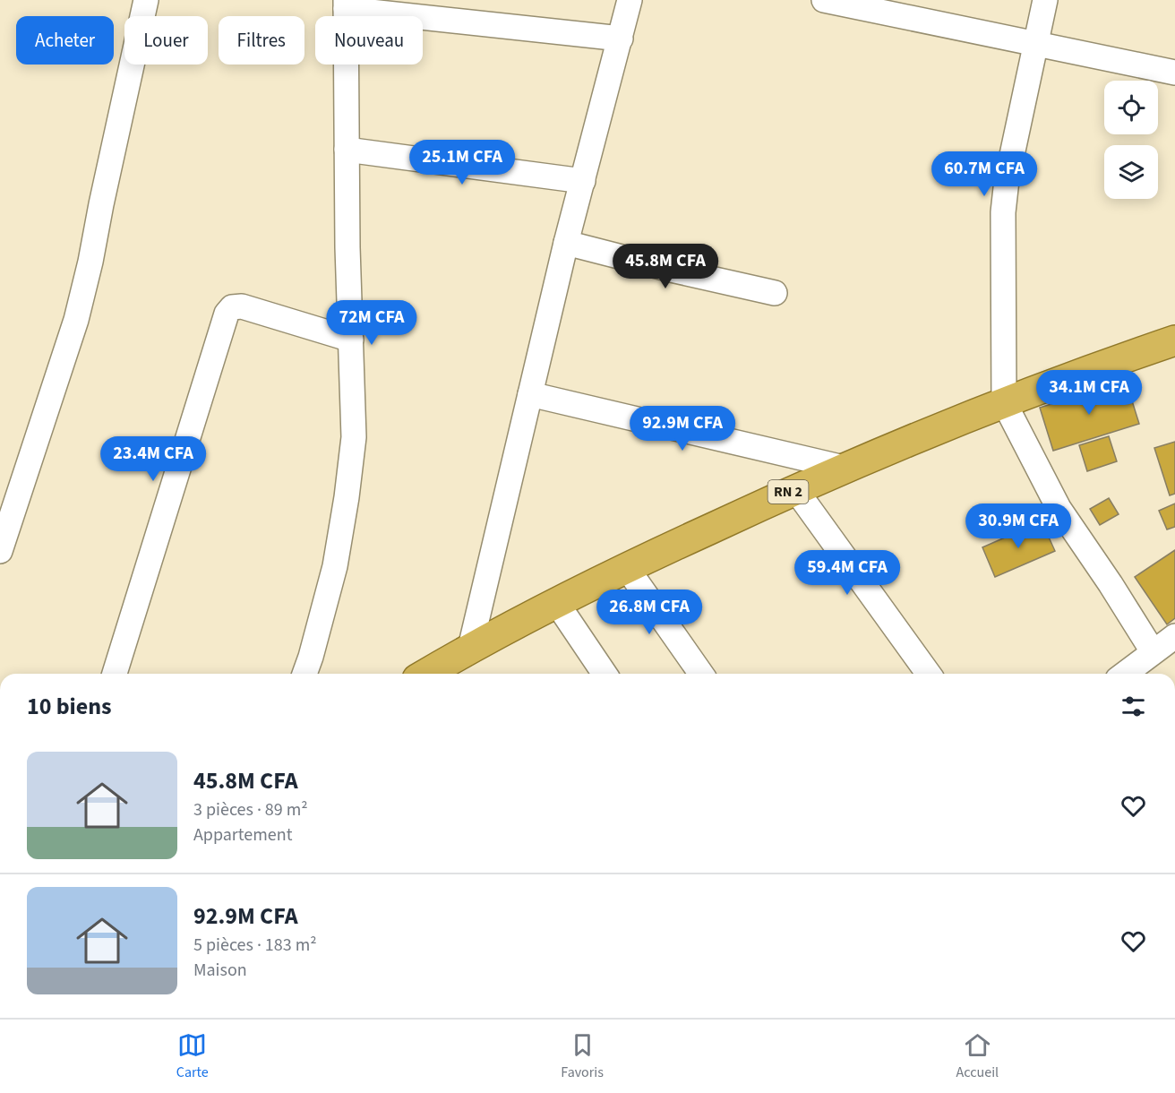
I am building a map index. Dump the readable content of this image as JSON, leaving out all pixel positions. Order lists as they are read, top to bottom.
{
  "streets": {
    "highway": ["RN 2"]
  },
  "page": {
    "chip": [
      "Acheter",
      "Louer",
      "Filtres",
      "Nouveau"
    ],
    "price": [
      "25.1M CFA",
      "60.7M CFA",
      "45.8M CFA",
      "72M CFA",
      "34.1M CFA",
      "92.9M CFA",
      "23.4M CFA",
      "30.9M CFA",
      "59.4M CFA",
      "26.8M CFA"
    ],
    "heading": "10 biens",
    "list": [
      {
        "name": "45.8M CFA",
        "note": "3 pièces · 89 m² · Appartement"
      },
      {
        "name": "92.9M CFA",
        "note": "5 pièces · 183 m² · Maison"
      }
    ],
    "tabs": ["Carte", "Favoris", "Accueil"]
  }
}
